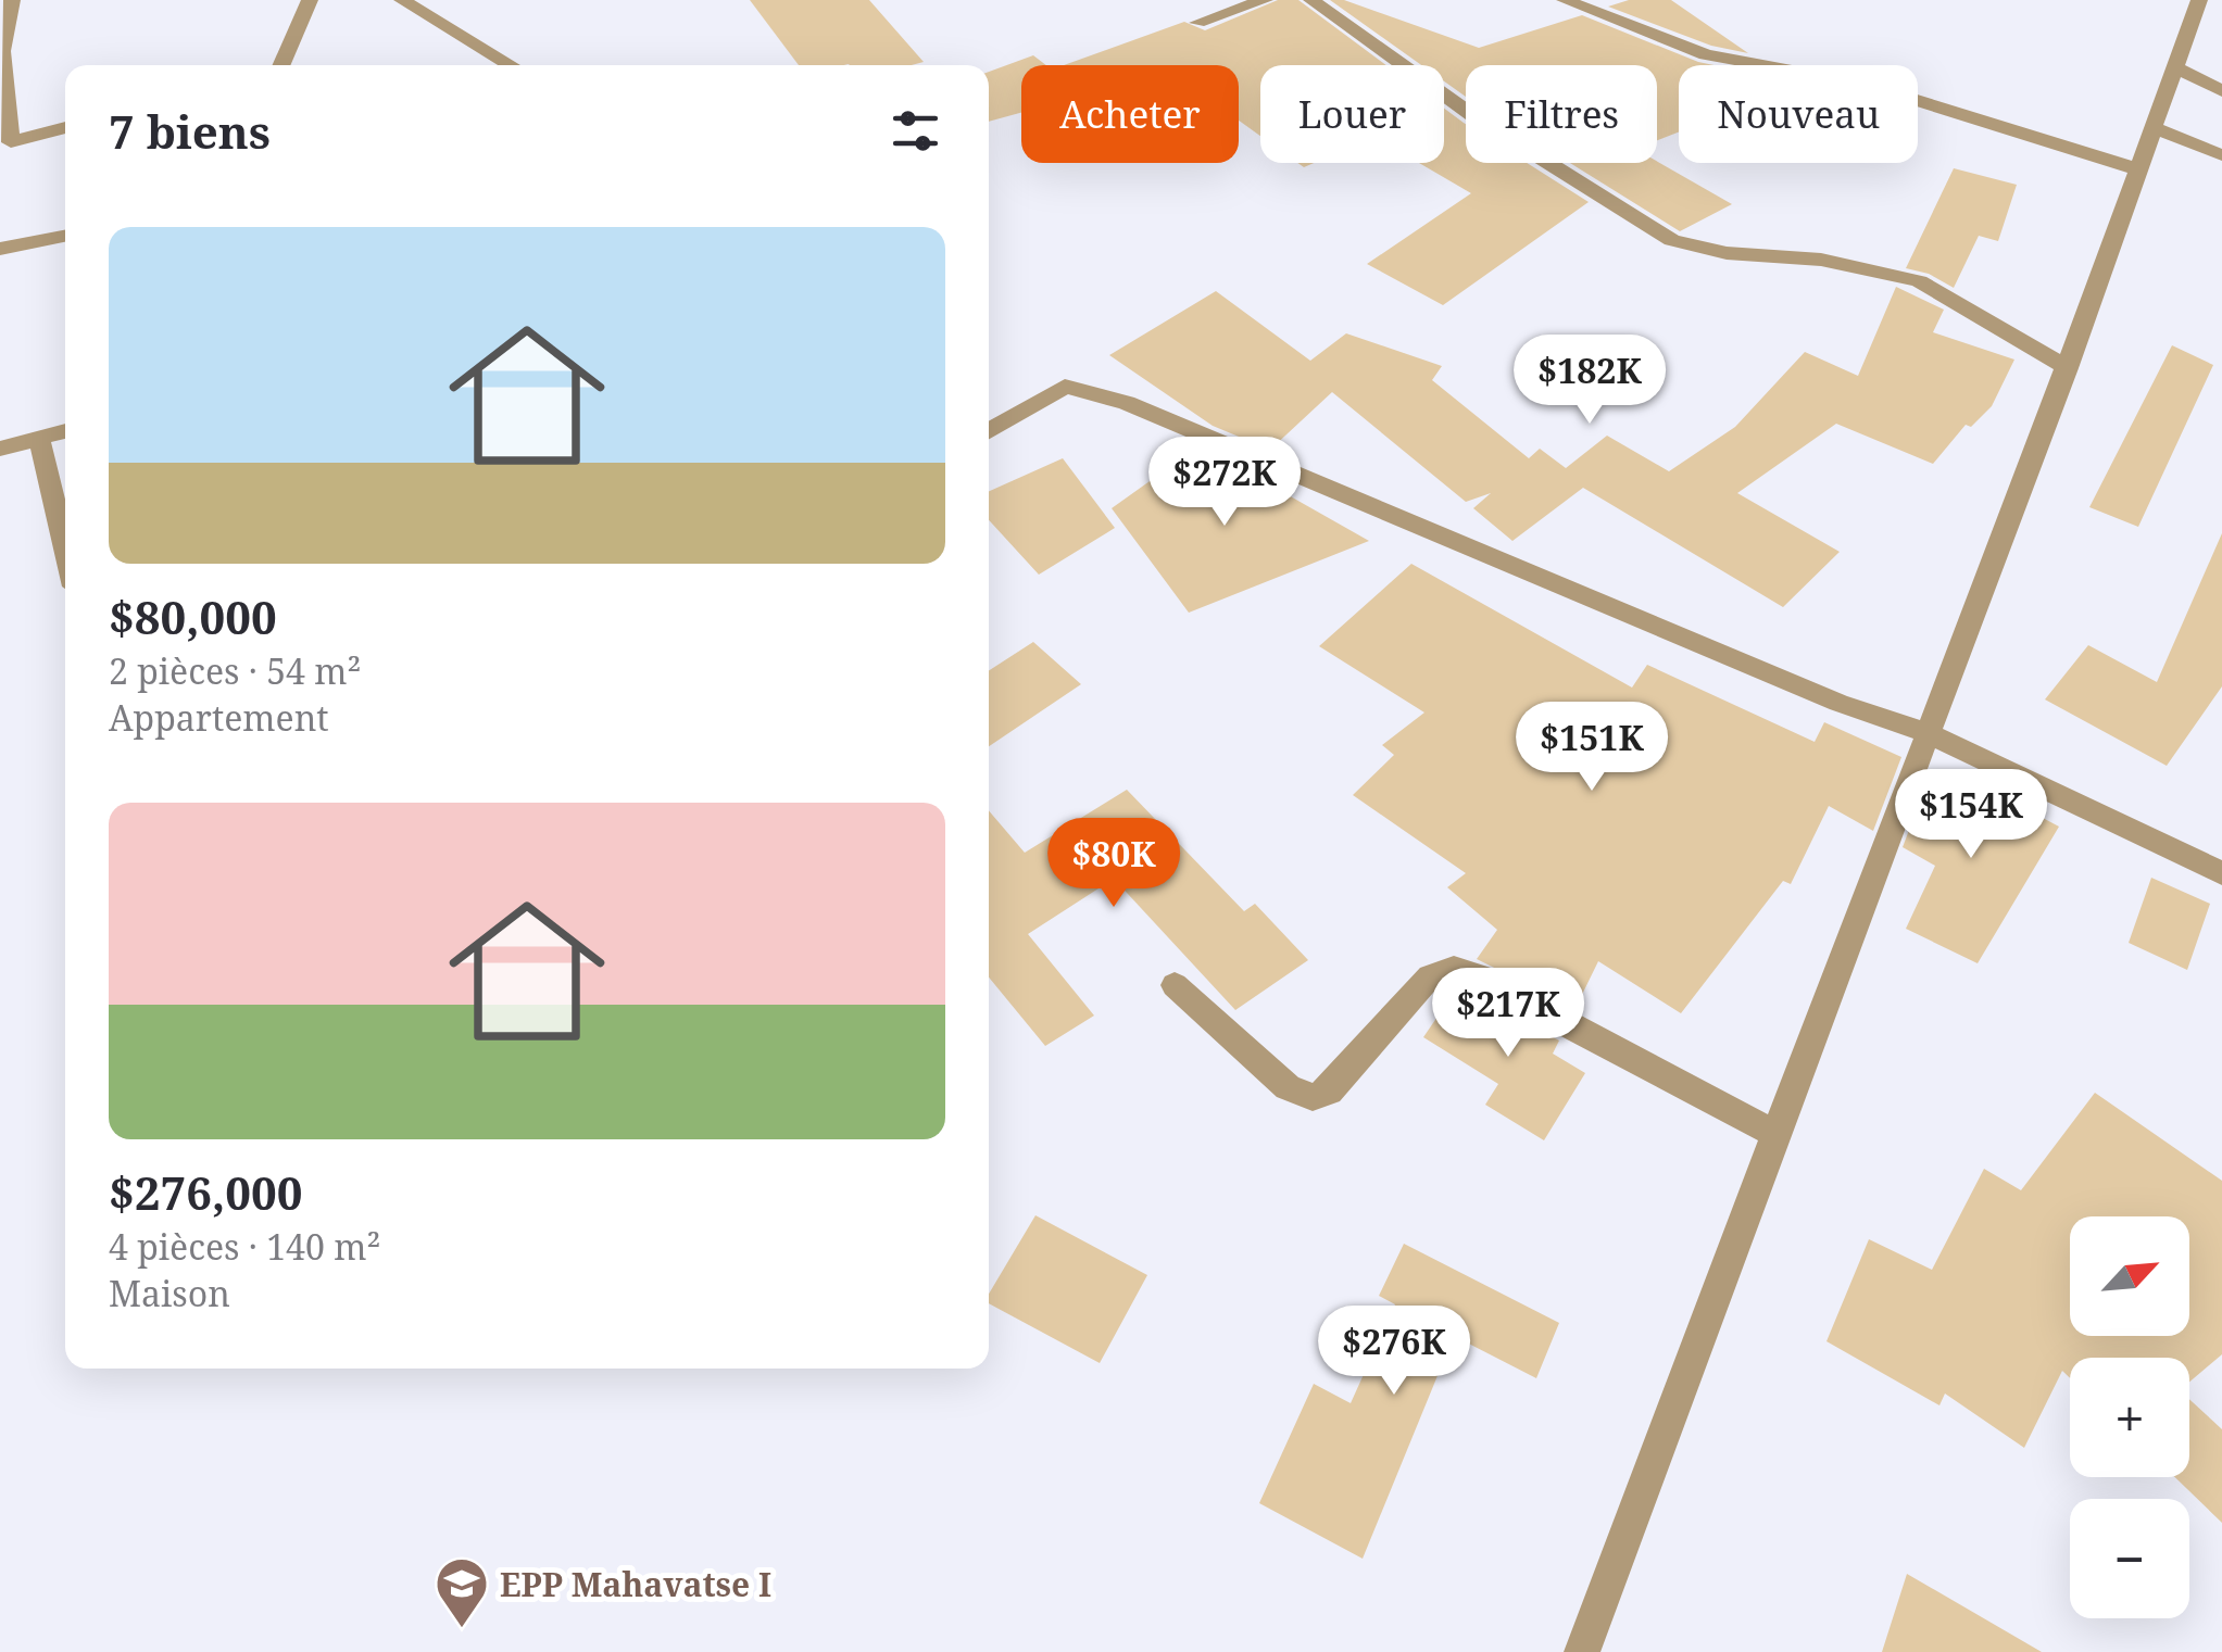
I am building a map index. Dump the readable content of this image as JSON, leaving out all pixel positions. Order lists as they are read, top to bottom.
{
  "places": {
    "school or university": ["EPP Mahavatse I"]
  },
  "north": "top right",
  "page": {
    "chip": [
      "Acheter",
      "Louer",
      "Filtres",
      "Nouveau"
    ],
    "heading": "7 biens",
    "list": [
      {
        "name": "$80,000",
        "note": "2 pièces · 54 m² · Appartement"
      },
      {
        "name": "$276,000",
        "note": "4 pièces · 140 m² · Maison"
      }
    ],
    "price": [
      "$182K",
      "$272K",
      "$151K",
      "$154K",
      "$80K",
      "$217K",
      "$276K"
    ],
    "map_buttons": ["+", "−"]
  }
}
